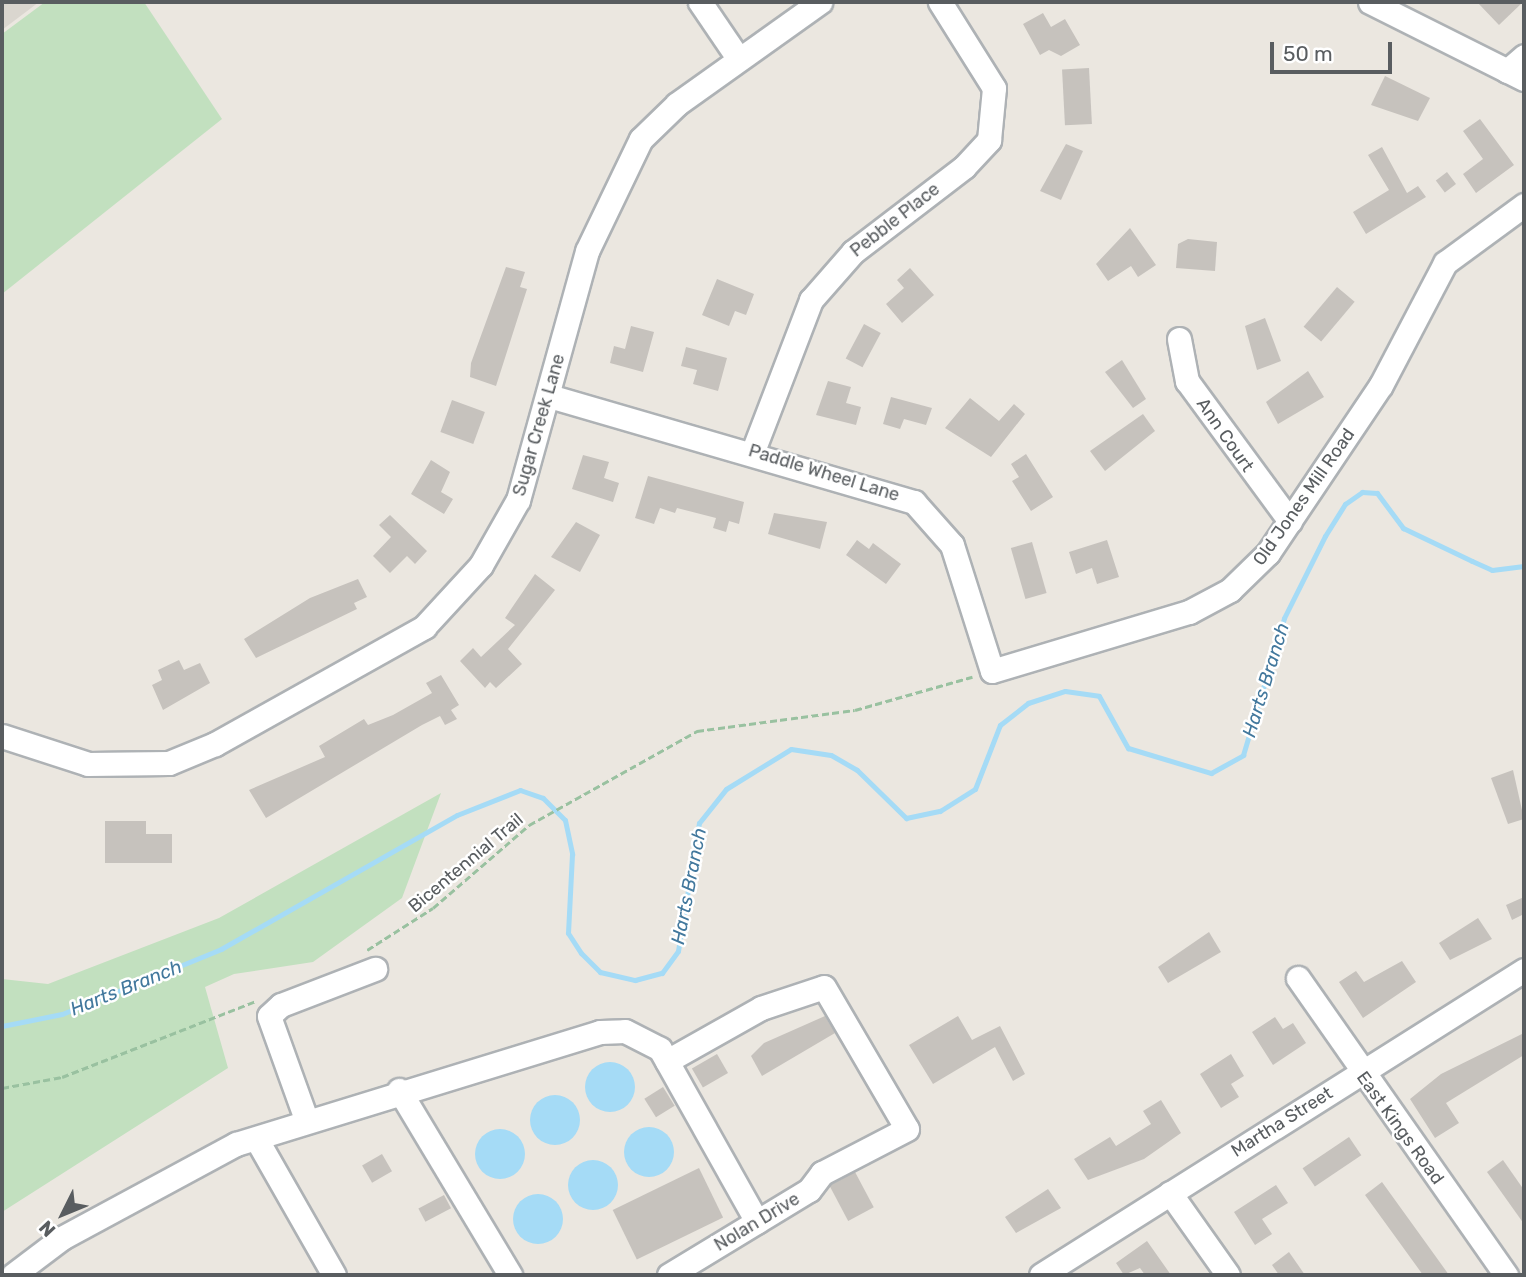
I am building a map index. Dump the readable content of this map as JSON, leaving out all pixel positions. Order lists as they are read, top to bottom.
{
  "streets": {
    "street": [
      "Pebble Place",
      "Sugar Creek Lane",
      "Ann Court",
      "Paddle Wheel Lane",
      "Old Jones Mill Road",
      "Martha Street",
      "East Kings Road",
      "Nolan Drive"
    ],
    "path": ["Bicentennial Trail"]
  },
  "crossings": [
    ["Pebble Place", "Paddle Wheel Lane"],
    ["Sugar Creek Lane", "Paddle Wheel Lane"],
    ["Ann Court", "Old Jones Mill Road"],
    ["Paddle Wheel Lane", "Old Jones Mill Road"],
    ["Paddle Wheel Lane", "Bicentennial Trail"],
    ["Old Jones Mill Road", "Bicentennial Trail"],
    ["Martha Street", "East Kings Road"]
  ],
  "water": ["Harts Branch"],
  "scale_bar": "50 m",
  "north": "bottom left"
}
